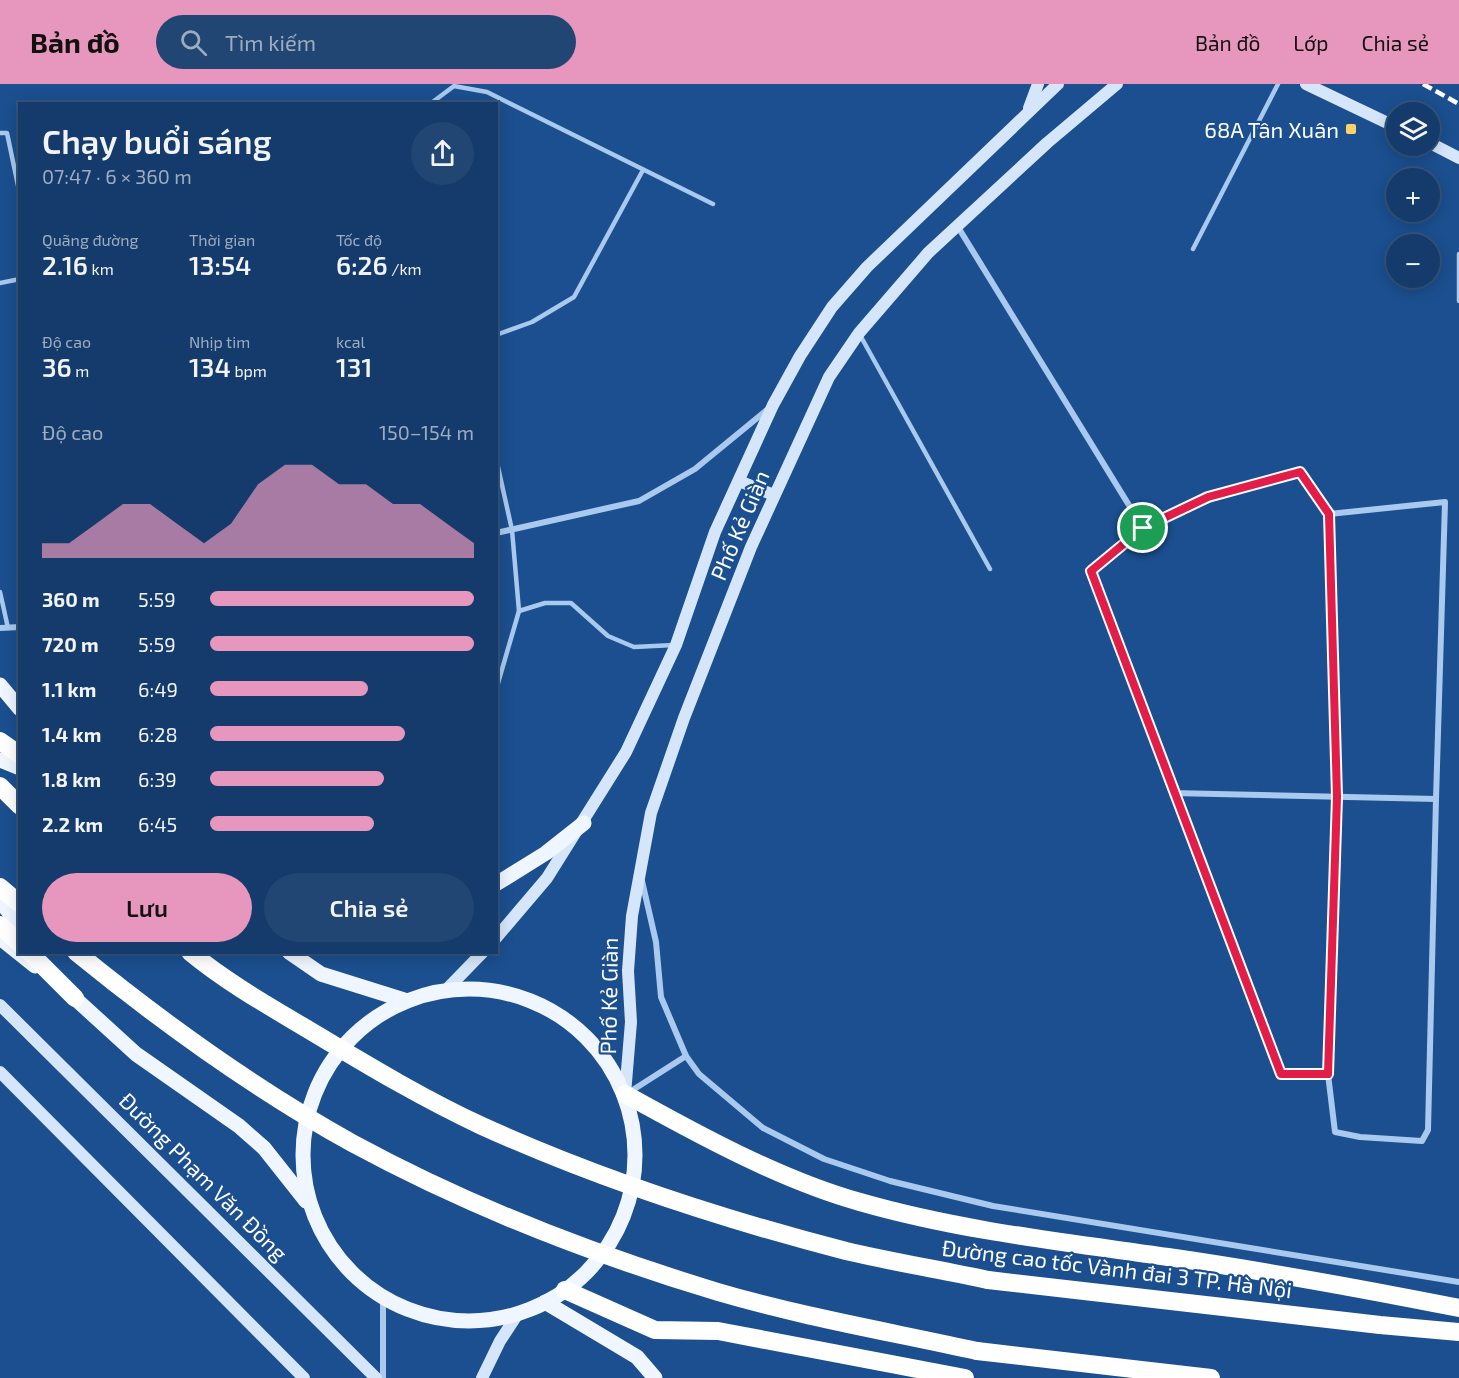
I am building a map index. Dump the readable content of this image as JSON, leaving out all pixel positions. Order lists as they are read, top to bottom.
{
  "streets": {
    "highway": ["Đường cao tốc Vành đai 3 TP. Hà Nội"],
    "main road": ["Phố Kẻ Giàn", "Đường Phạm Văn Đồng"]
  },
  "places": {
    "transit": ["68A Tân Xuân"]
  },
  "page": {
    "header": "Bản đồ",
    "search": "Tìm kiếm",
    "nav": ["Bản đồ", "Lớp", "Chia sẻ"],
    "map_buttons": ["+", "−"],
    "heading": ["Chạy buổi sáng", "07:47 · 6 × 360 m"],
    "stats": [
      ["Quãng đường", "2.16 km"],
      ["Thời gian", "13:54"],
      ["Tốc độ", "6:26 /km"],
      ["Độ cao", "36 m"],
      ["Nhịp tim", "134 bpm"],
      ["kcal", "131"]
    ],
    "chart": ["Độ cao", "150–154 m"],
    "list": [
      {
        "name": "360 m",
        "note": "5:59"
      },
      {
        "name": "720 m",
        "note": "5:59"
      },
      {
        "name": "1.1 km",
        "note": "6:49"
      },
      {
        "name": "1.4 km",
        "note": "6:28"
      },
      {
        "name": "1.8 km",
        "note": "6:39"
      },
      {
        "name": "2.2 km",
        "note": "6:45"
      }
    ],
    "buttons": ["Lưu", "Chia sẻ"]
  }
}
